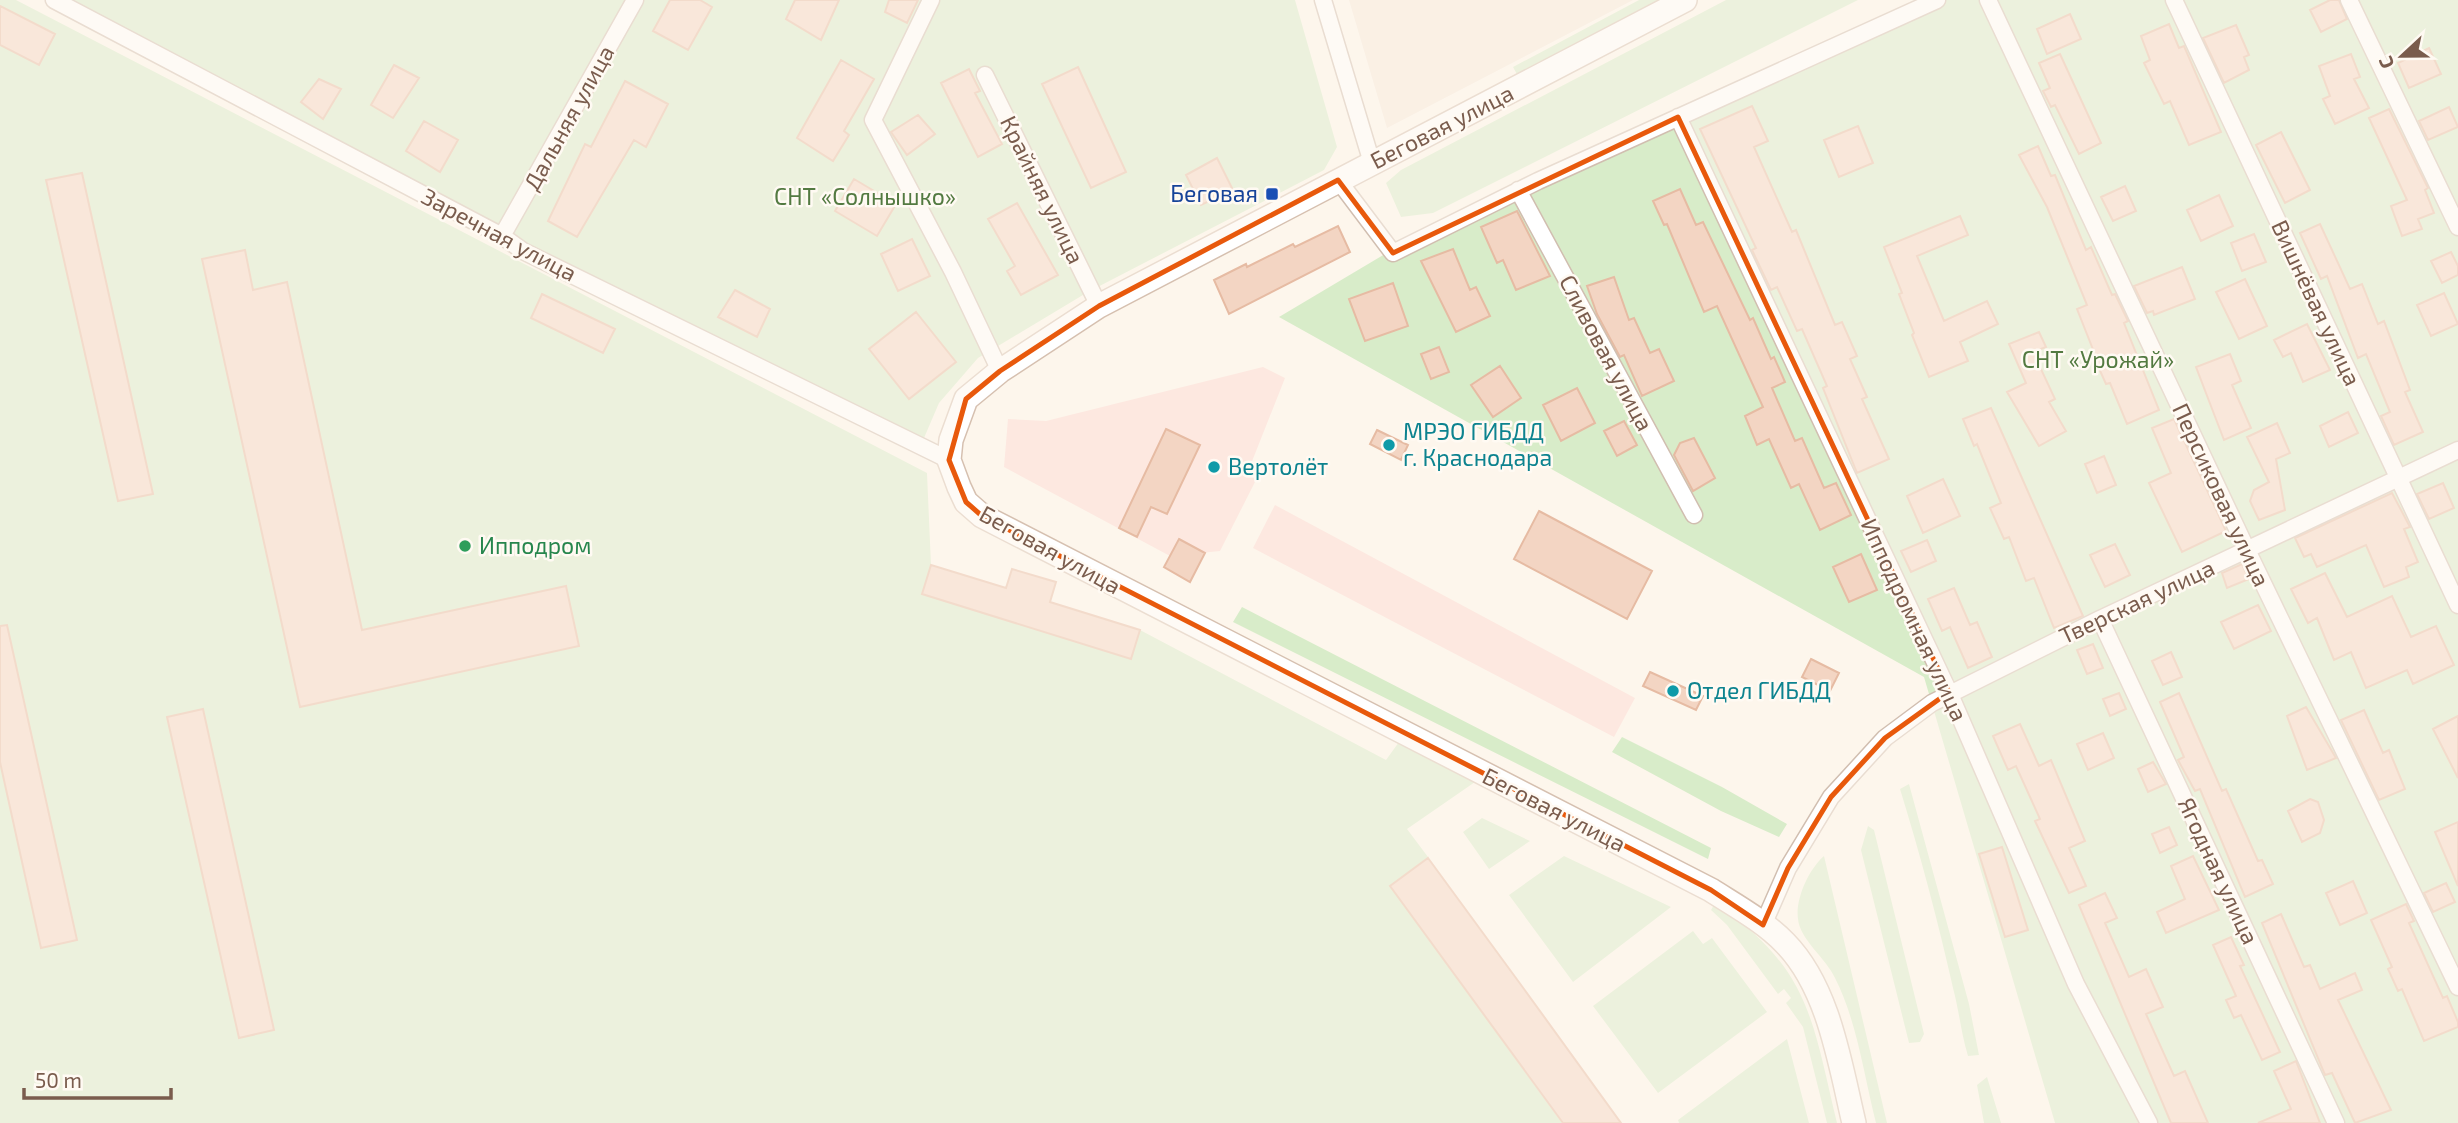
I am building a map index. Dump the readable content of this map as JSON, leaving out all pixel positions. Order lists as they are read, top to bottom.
{
  "streets": {
    "street": [
      "Дальняя улица",
      "Беговая улица",
      "Крайняя улица",
      "Заречная улица",
      "Вишнёвая улица",
      "Сливовая улица",
      "Персиковая улица",
      "Тверская улица",
      "Ипподромная улица",
      "Ягодная улица"
    ]
  },
  "crossings": [
    ["Дальняя улица", "Заречная улица"],
    ["Беговая улица", "Крайняя улица"],
    ["Беговая улица", "Заречная улица"],
    ["Беговая улица", "Тверская улица"],
    ["Вишнёвая улица", "Тверская улица"],
    ["Персиковая улица", "Тверская улица"],
    ["Тверская улица", "Ипподромная улица"],
    ["Тверская улица", "Ягодная улица"]
  ],
  "parks": ["СНТ «Солнышко»", "СНТ «Урожай»"],
  "places": {
    "transit": ["Беговая"],
    "other": [
      "МРЭО ГИБДД г. Краснодара",
      "Вертолёт",
      "Ипподром",
      "Отдел ГИБДД"
    ]
  },
  "scale_bar": "50 m",
  "north": "left"
}
